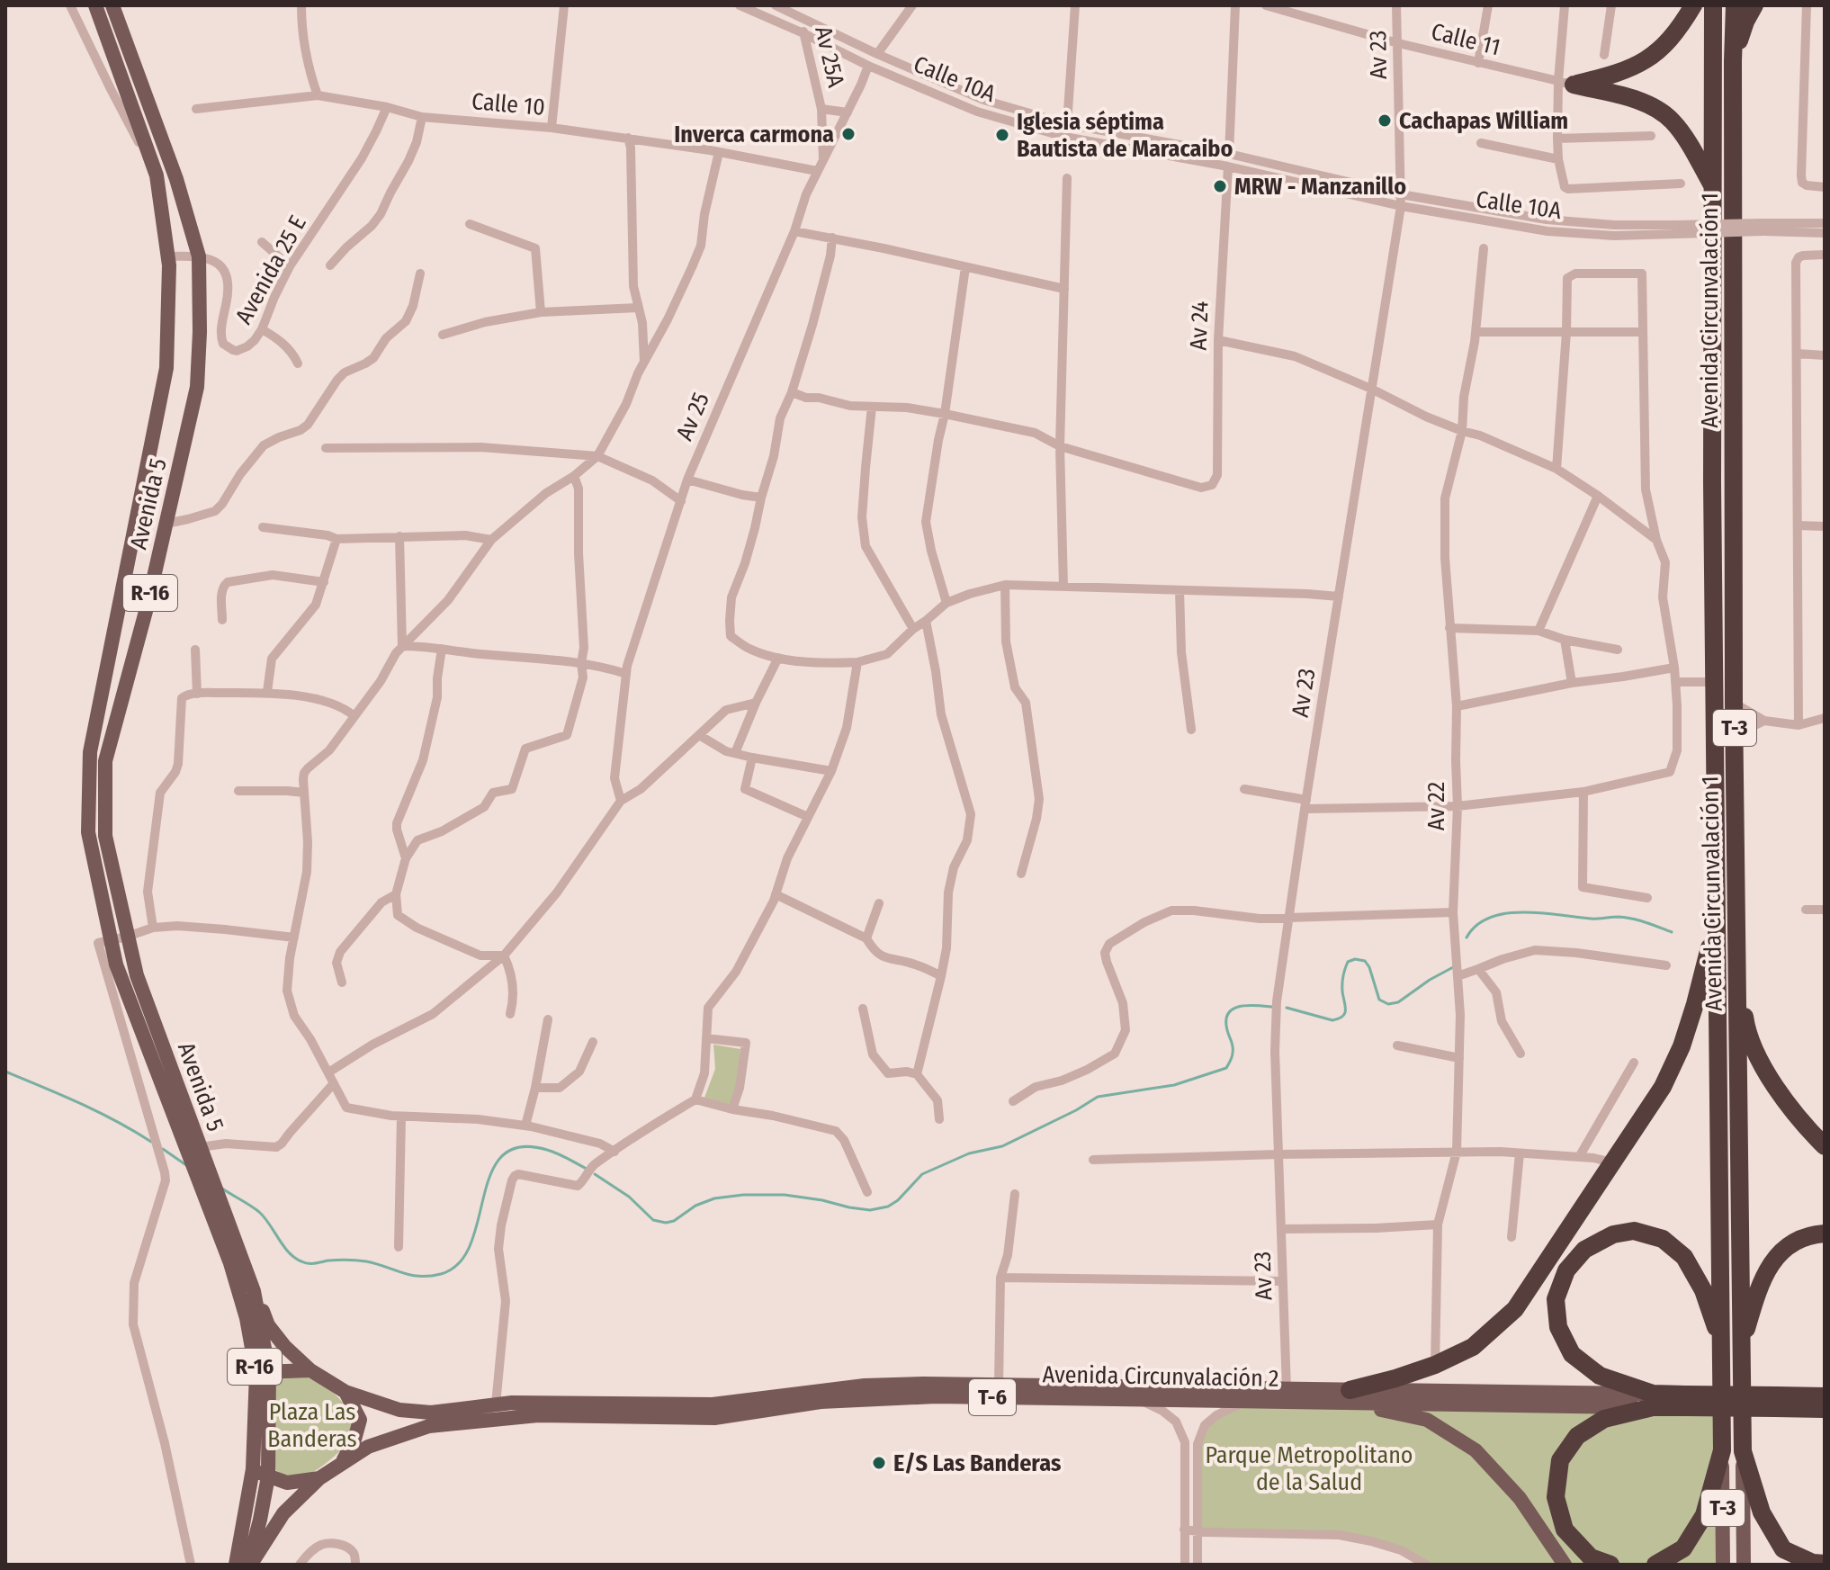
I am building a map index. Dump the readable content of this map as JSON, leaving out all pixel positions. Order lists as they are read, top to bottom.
{
  "streets": {
    "highway": [
      "Avenida Circunvalación 1",
      "T-3",
      "Avenida Circunvalación 2",
      "T-6"
    ],
    "main road": ["Avenida 5", "R-16"],
    "street": [
      "Calle 11",
      "Av 23",
      "Av 25A",
      "Calle 10A",
      "Calle 10",
      "Avenida 25 E",
      "Av 24",
      "Av 25",
      "Av 22"
    ]
  },
  "crossings": [
    ["Calle 11", "Av 23"],
    ["Av 23", "Calle 10A"],
    ["Av 23", "Avenida Circunvalación 2"],
    ["Av 25A", "Calle 10A"],
    ["Av 25A", "Av 25"],
    ["Calle 10A", "Av 24"],
    ["Calle 10A", "Av 25"],
    ["Calle 10", "Avenida 25 E"],
    ["Calle 10", "Av 25"],
    ["Avenida 25 E", "Avenida 5"],
    ["Avenida 5", "Avenida Circunvalación 2"],
    ["Avenida 5", "T-6"],
    ["Avenida Circunvalación 2", "T-6"]
  ],
  "parks": ["Plaza Las Banderas", "Parque Metropolitano de la Salud"],
  "places": [
    "Cachapas William",
    "Inverca carmona",
    "Iglesia séptima Bautista de Maracaibo",
    "MRW - Manzanillo",
    "E/S Las Banderas"
  ]
}
